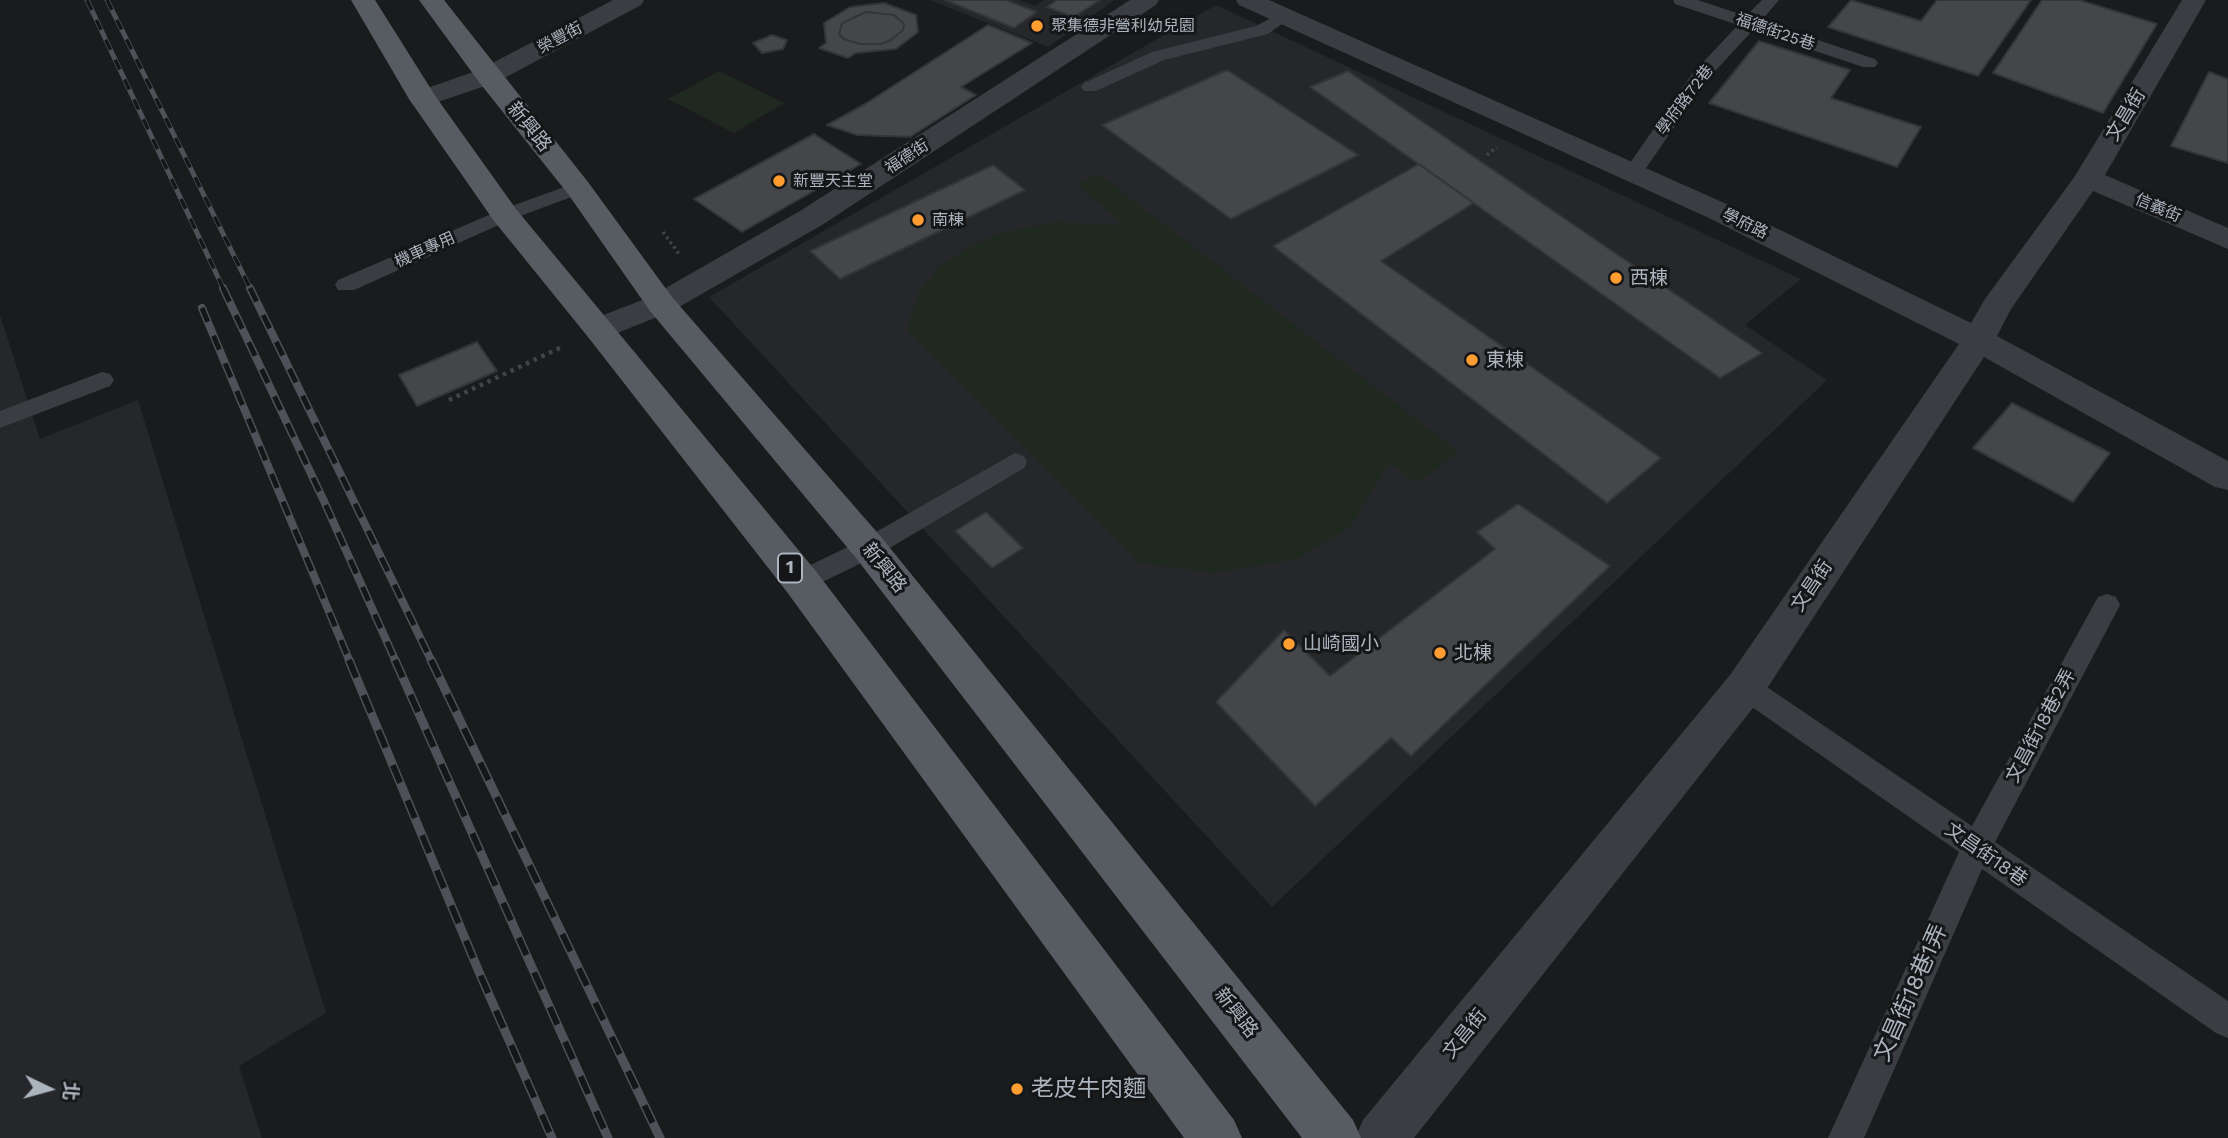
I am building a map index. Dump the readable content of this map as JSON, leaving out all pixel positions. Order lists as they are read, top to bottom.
{
  "streets": {
    "main road": ["新興路", "1"],
    "street": [
      "榮豐街",
      "文昌街",
      "福德街",
      "信義街",
      "學府路"
    ],
    "lane": [
      "福德街25巷",
      "學府路72巷",
      "機車專用",
      "文昌街18巷2弄",
      "文昌街18巷",
      "文昌街18巷1弄"
    ]
  },
  "crossings": [
    ["福德街25巷", "學府路72巷"],
    ["榮豐街", "新興路"],
    ["榮豐街", "1"],
    ["學府路72巷", "學府路"],
    ["文昌街", "信義街"],
    ["文昌街", "學府路"],
    ["文昌街", "文昌街18巷"],
    ["新興路", "福德街"],
    ["新興路", "機車專用"],
    ["福德街", "1"],
    ["機車專用", "1"],
    ["文昌街18巷2弄", "文昌街18巷"],
    ["文昌街18巷2弄", "文昌街18巷1弄"],
    ["文昌街18巷", "文昌街18巷1弄"]
  ],
  "places": [
    "聚集德非營利幼兒園",
    "新豐天主堂",
    "南棟",
    "西棟",
    "東棟",
    "山崎國小",
    "北棟",
    "老皮牛肉麵"
  ],
  "north": "right"
}
